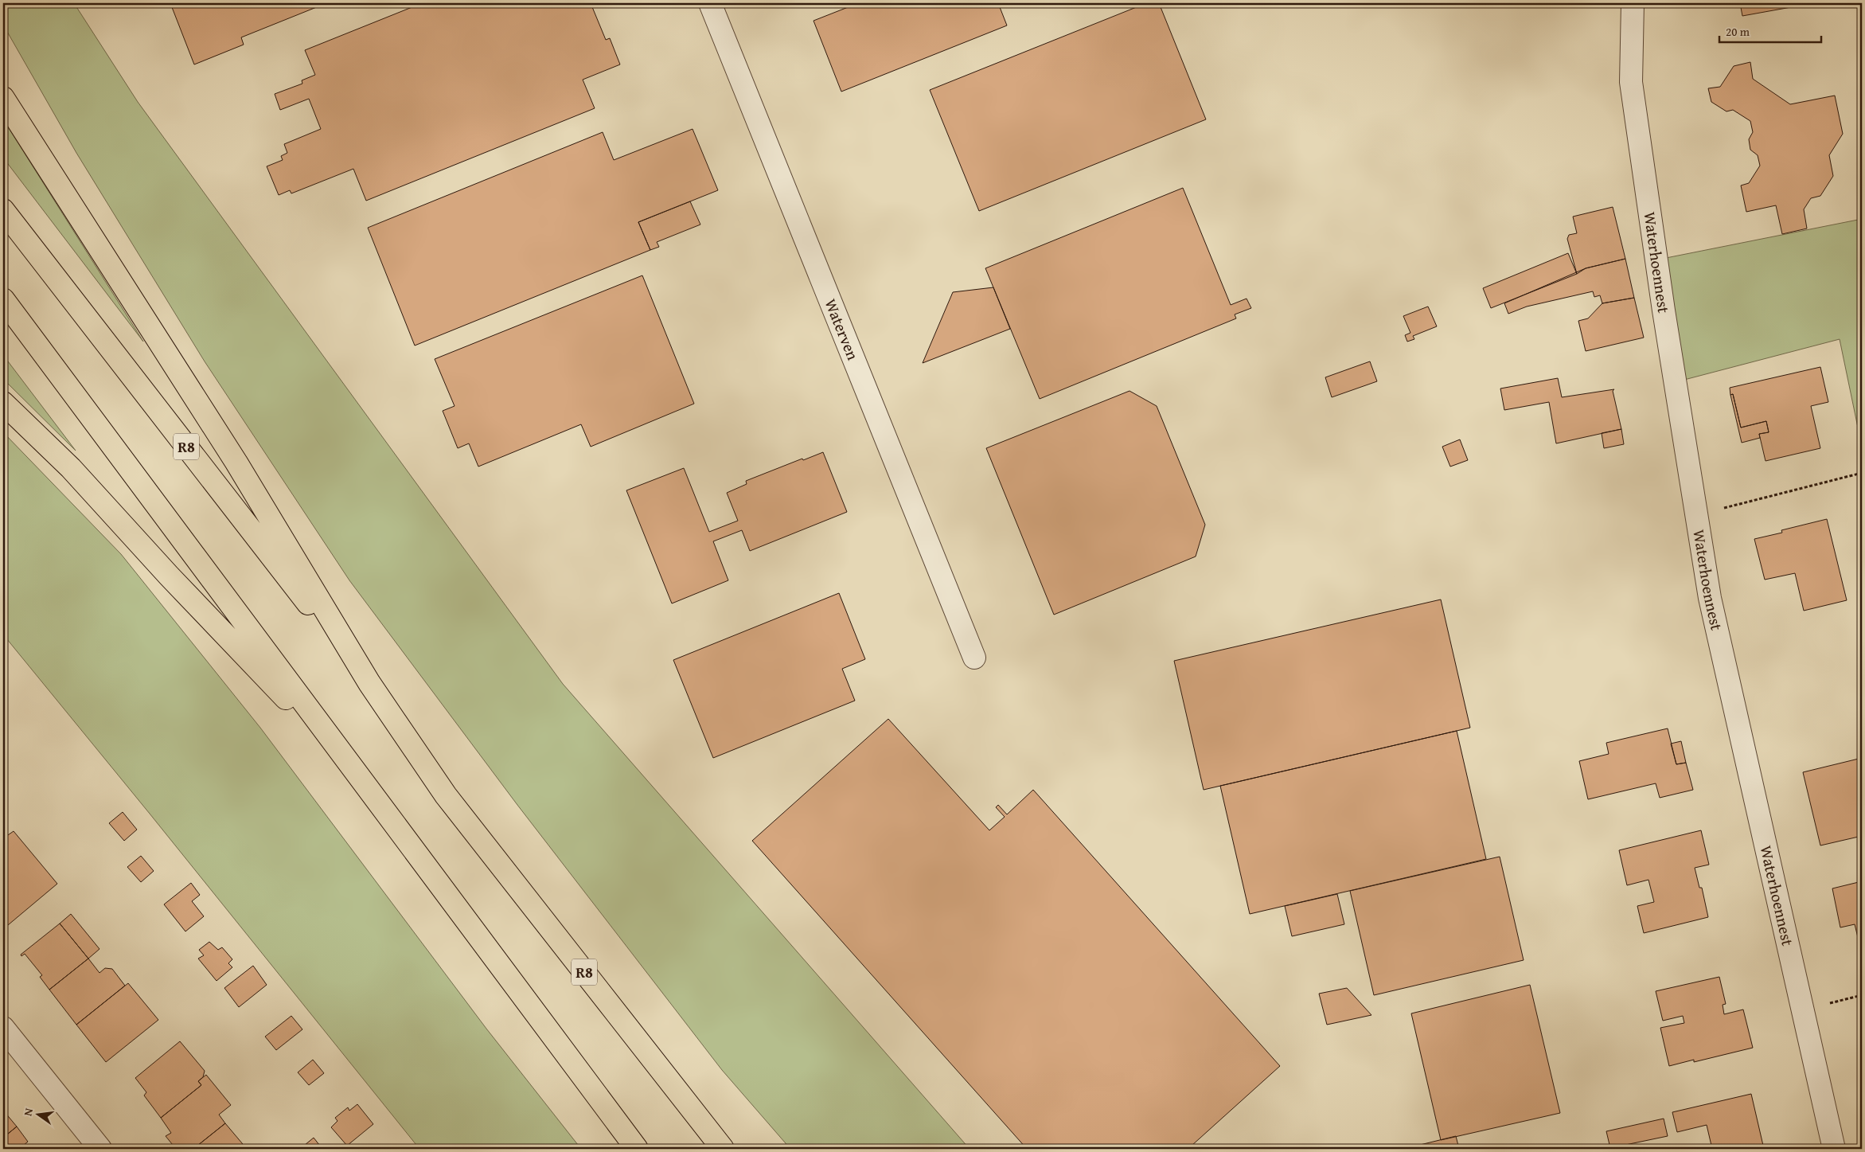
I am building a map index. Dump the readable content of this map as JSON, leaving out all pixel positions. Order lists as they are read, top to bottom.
{
  "streets": {
    "highway": ["R8"],
    "street": ["Waterhoennest", "Waterven"]
  },
  "scale_bar": "20 m",
  "north": "left"
}
